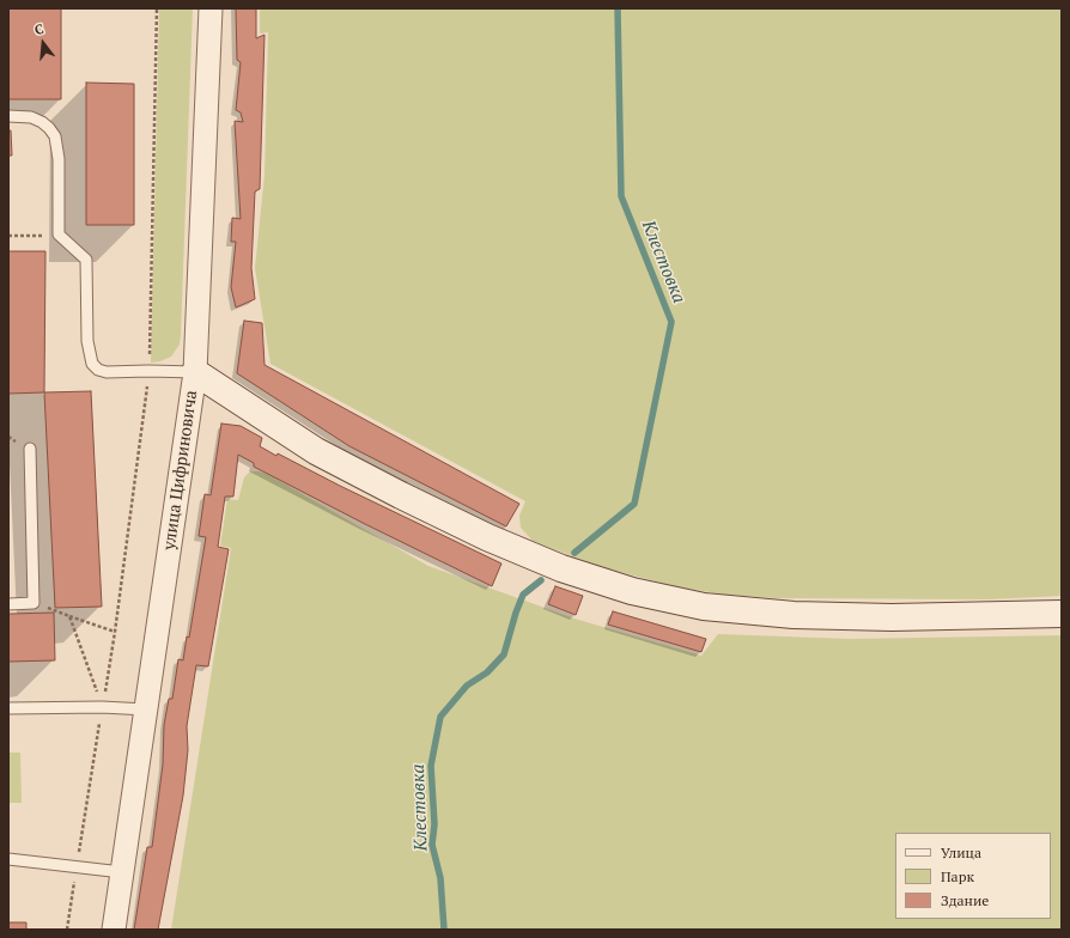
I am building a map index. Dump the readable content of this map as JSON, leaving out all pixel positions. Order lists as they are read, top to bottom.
{
  "streets": {
    "street": ["улица Цифриновича"]
  },
  "water": ["Клестовка"],
  "legend": ["Улица", "Парк", "Здание"],
  "north": "top"
}
